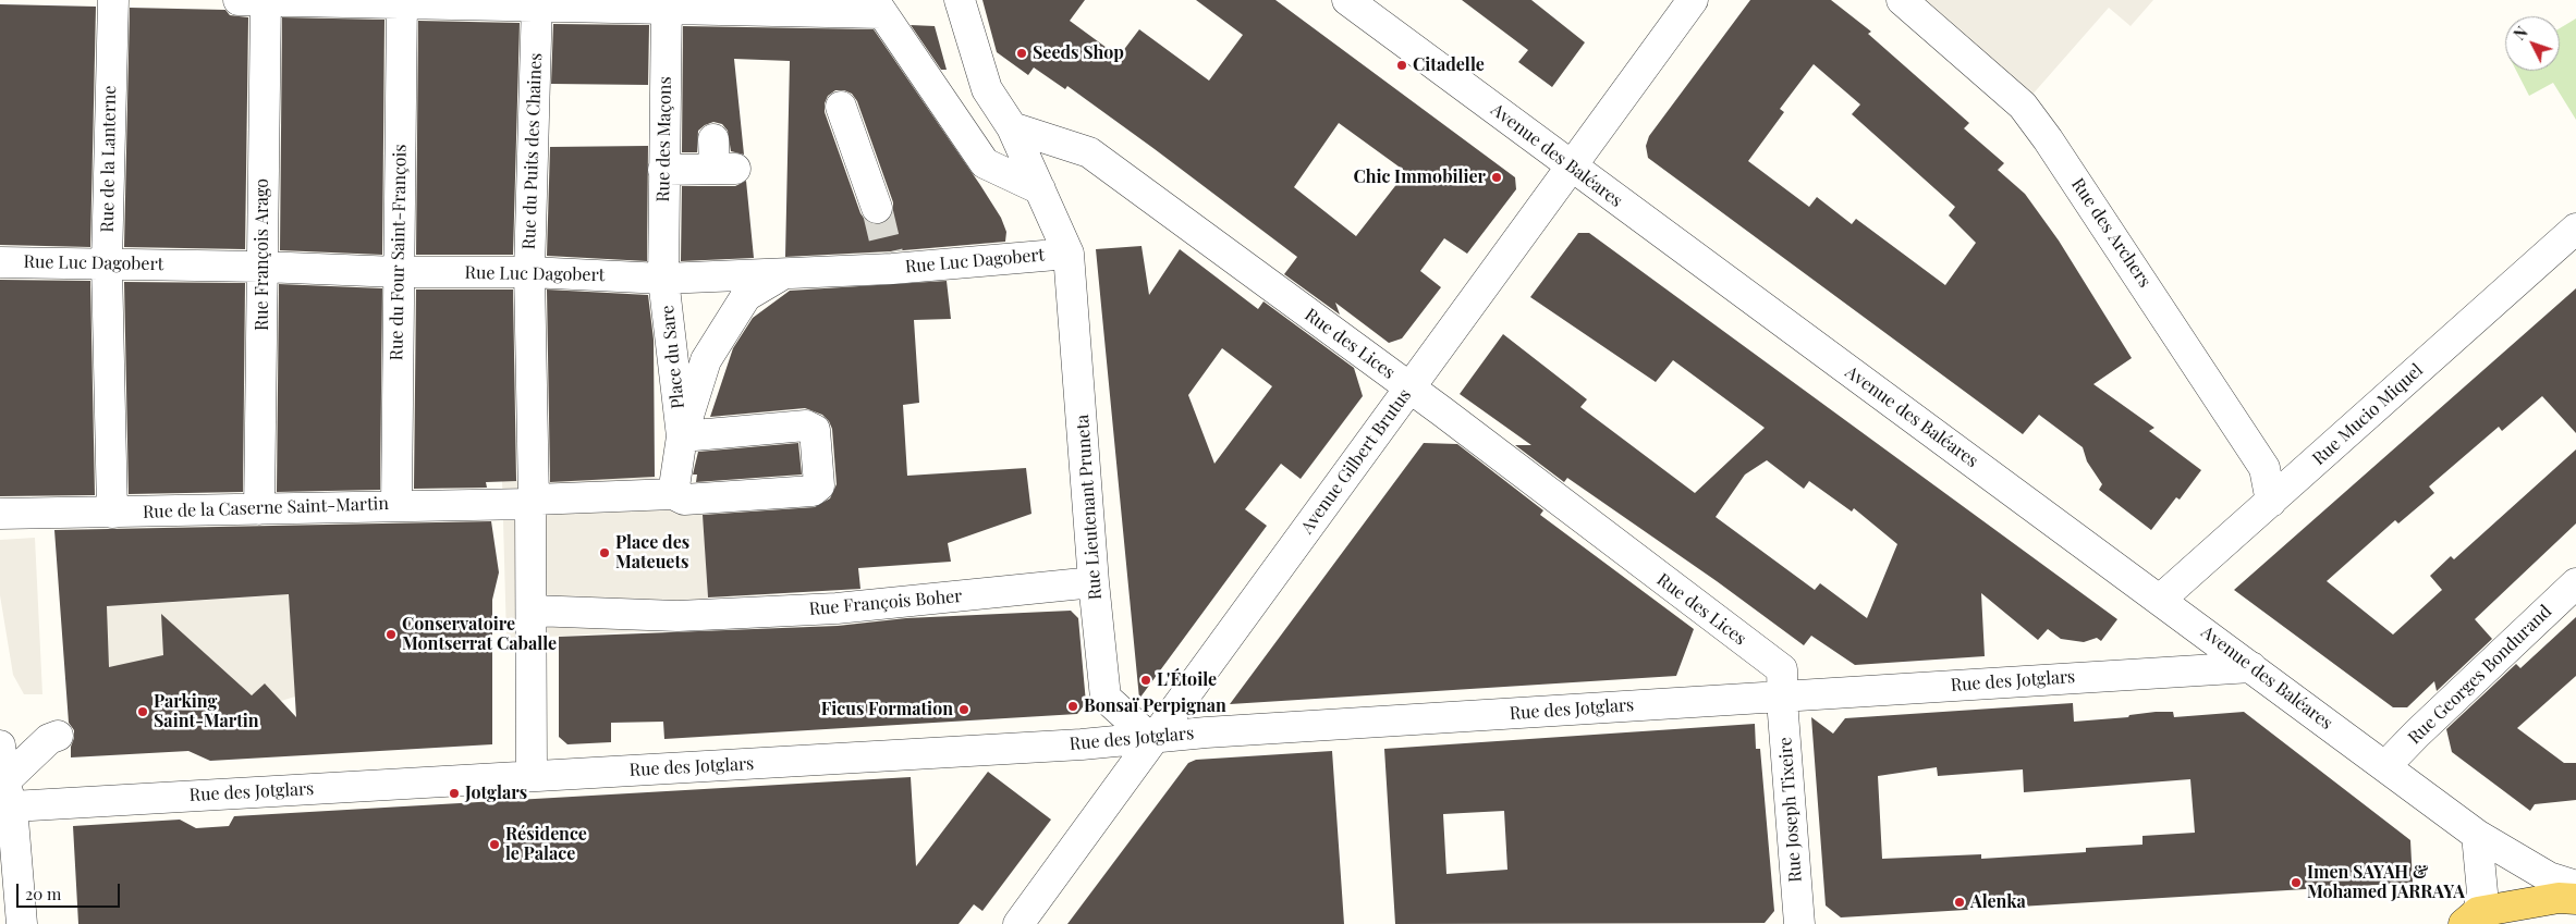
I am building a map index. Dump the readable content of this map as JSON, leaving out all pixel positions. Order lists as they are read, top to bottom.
{
  "streets": {
    "street": [
      "Rue des Maçons",
      "Rue du Puits des Chaines",
      "Avenue des Baléares",
      "Rue de la Lanterne",
      "Rue des Archers",
      "Rue du Four Saint-François",
      "Rue François Arago",
      "Rue Luc Dagobert",
      "Rue des Lices",
      "Place du Sare",
      "Rue Mucio Miquel",
      "Avenue Gilbert Brutus",
      "Rue Lieutenant Pruneta",
      "Rue de la Caserne Saint-Martin",
      "Rue François Boher",
      "Rue Georges Bondurand",
      "Rue des Jotglars",
      "Rue Joseph Tixeire"
    ]
  },
  "crossings": [
    ["Rue des Maçons", "Rue Luc Dagobert"],
    ["Rue des Maçons", "Place du Sare"],
    ["Rue du Puits des Chaines", "Rue Luc Dagobert"],
    ["Rue du Puits des Chaines", "Rue de la Caserne Saint-Martin"],
    ["Avenue des Baléares", "Rue Mucio Miquel"],
    ["Avenue des Baléares", "Avenue Gilbert Brutus"],
    ["Avenue des Baléares", "Rue Georges Bondurand"],
    ["Avenue des Baléares", "Rue des Jotglars"],
    ["Rue de la Lanterne", "Rue Luc Dagobert"],
    ["Rue de la Lanterne", "Rue de la Caserne Saint-Martin"],
    ["Rue des Archers", "Rue Mucio Miquel"],
    ["Rue du Four Saint-François", "Rue Luc Dagobert"],
    ["Rue du Four Saint-François", "Rue de la Caserne Saint-Martin"],
    ["Rue François Arago", "Rue Luc Dagobert"],
    ["Rue François Arago", "Rue de la Caserne Saint-Martin"],
    ["Rue Luc Dagobert", "Place du Sare"],
    ["Rue Luc Dagobert", "Rue Lieutenant Pruneta"],
    ["Rue des Lices", "Avenue Gilbert Brutus"],
    ["Rue des Lices", "Rue des Jotglars"],
    ["Rue des Lices", "Rue Joseph Tixeire"],
    ["Avenue Gilbert Brutus", "Rue Lieutenant Pruneta"],
    ["Avenue Gilbert Brutus", "Rue des Jotglars"],
    ["Rue Lieutenant Pruneta", "Rue François Boher"],
    ["Rue Lieutenant Pruneta", "Rue des Jotglars"],
    ["Rue des Jotglars", "Rue Joseph Tixeire"]
  ],
  "places": [
    "Seeds Shop",
    "Citadelle",
    "Chic Immobilier",
    "Place des Mateuets",
    "Conservatoire Montserrat Caballe",
    "L'Étoile",
    "Bonsaï Perpignan",
    "Ficus Formation",
    "Parking Saint-Martin",
    "Jotglars",
    "Résidence le Palace",
    "Imen SAYAH & Mohamed JARRAYA",
    "Alenka"
  ],
  "scale_bar": "20 m",
  "north": "top left"
}
